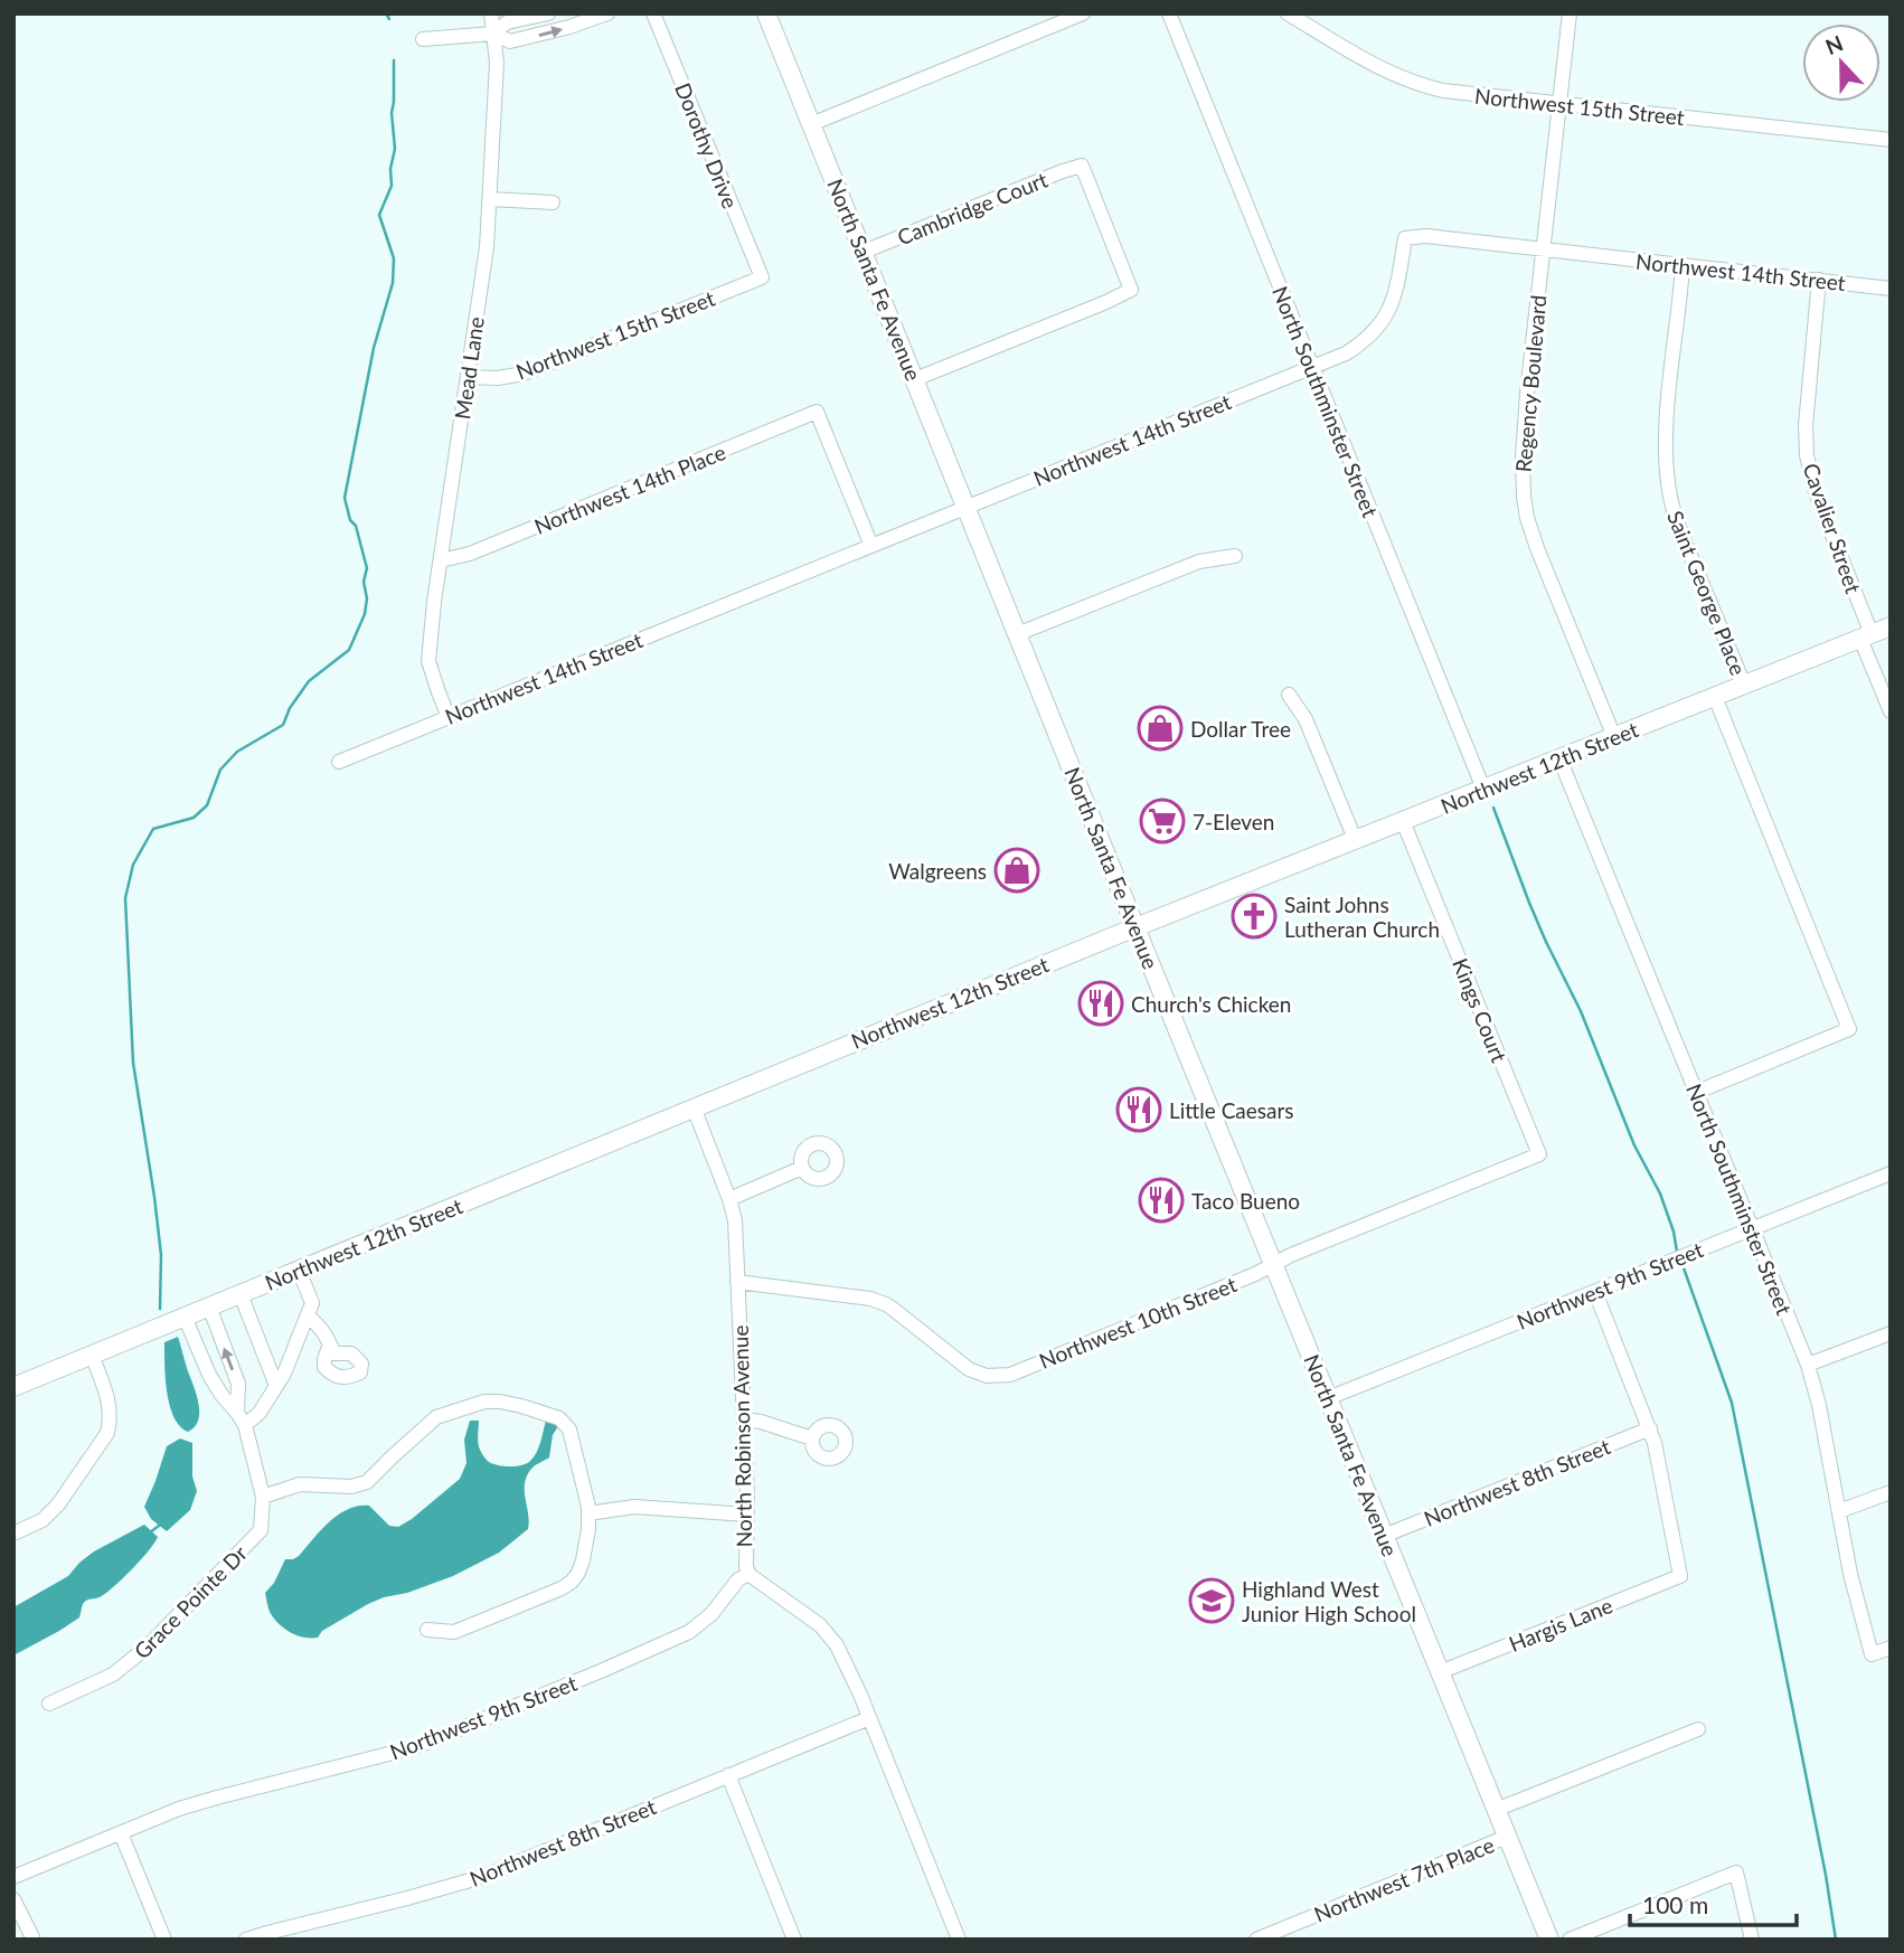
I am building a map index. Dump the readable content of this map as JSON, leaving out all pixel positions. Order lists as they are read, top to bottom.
{
  "streets": {
    "main road": ["North Santa Fe Avenue", "Northwest 12th Street"],
    "street": [
      "Northwest 15th Street",
      "Dorothy Drive",
      "Cambridge Court",
      "Northwest 14th Street",
      "Mead Lane",
      "Regency Boulevard",
      "North Southminster Street",
      "Northwest 14th Place",
      "Cavalier Street",
      "Saint George Place",
      "Kings Court",
      "Northwest 9th Street",
      "Northwest 10th Street",
      "North Robinson Avenue",
      "Northwest 8th Street",
      "Grace Pointe Dr",
      "Hargis Lane",
      "Northwest 7th Place"
    ]
  },
  "crossings": [
    ["Northwest 15th Street", "Dorothy Drive"],
    ["Northwest 15th Street", "Mead Lane"],
    ["Northwest 15th Street", "Regency Boulevard"],
    ["Cambridge Court", "North Santa Fe Avenue"],
    ["Northwest 14th Street", "North Santa Fe Avenue"],
    ["Northwest 14th Street", "Mead Lane"],
    ["Northwest 14th Street", "Regency Boulevard"],
    ["Northwest 14th Street", "North Southminster Street"],
    ["Northwest 14th Street", "Northwest 14th Place"],
    ["Northwest 14th Street", "Cavalier Street"],
    ["Northwest 14th Street", "Saint George Place"],
    ["North Santa Fe Avenue", "Northwest 12th Street"],
    ["North Santa Fe Avenue", "Northwest 9th Street"],
    ["North Santa Fe Avenue", "Northwest 10th Street"],
    ["North Santa Fe Avenue", "Northwest 8th Street"],
    ["North Santa Fe Avenue", "Hargis Lane"],
    ["North Santa Fe Avenue", "Northwest 7th Place"],
    ["Mead Lane", "Northwest 14th Place"],
    ["Regency Boulevard", "Northwest 12th Street"],
    ["North Southminster Street", "Saint George Place"],
    ["North Southminster Street", "Northwest 12th Street"],
    ["North Southminster Street", "Northwest 9th Street"],
    ["Cavalier Street", "Northwest 12th Street"],
    ["Saint George Place", "Northwest 12th Street"],
    ["Northwest 12th Street", "Kings Court"],
    ["Northwest 12th Street", "North Robinson Avenue"],
    ["Kings Court", "Northwest 10th Street"],
    ["Northwest 9th Street", "North Robinson Avenue"],
    ["Northwest 10th Street", "North Robinson Avenue"],
    ["North Robinson Avenue", "Northwest 8th Street"],
    ["Northwest 8th Street", "Hargis Lane"]
  ],
  "places": {
    "shop": ["Dollar Tree", "Walgreens"],
    "supermarket": ["7-Eleven"],
    "church": ["Saint Johns Lutheran Church"],
    "restaurant": ["Church's Chicken", "Little Caesars", "Taco Bueno"],
    "school or university": ["Highland West Junior High School"]
  },
  "scale_bar": "100 m",
  "north": "top"
}
